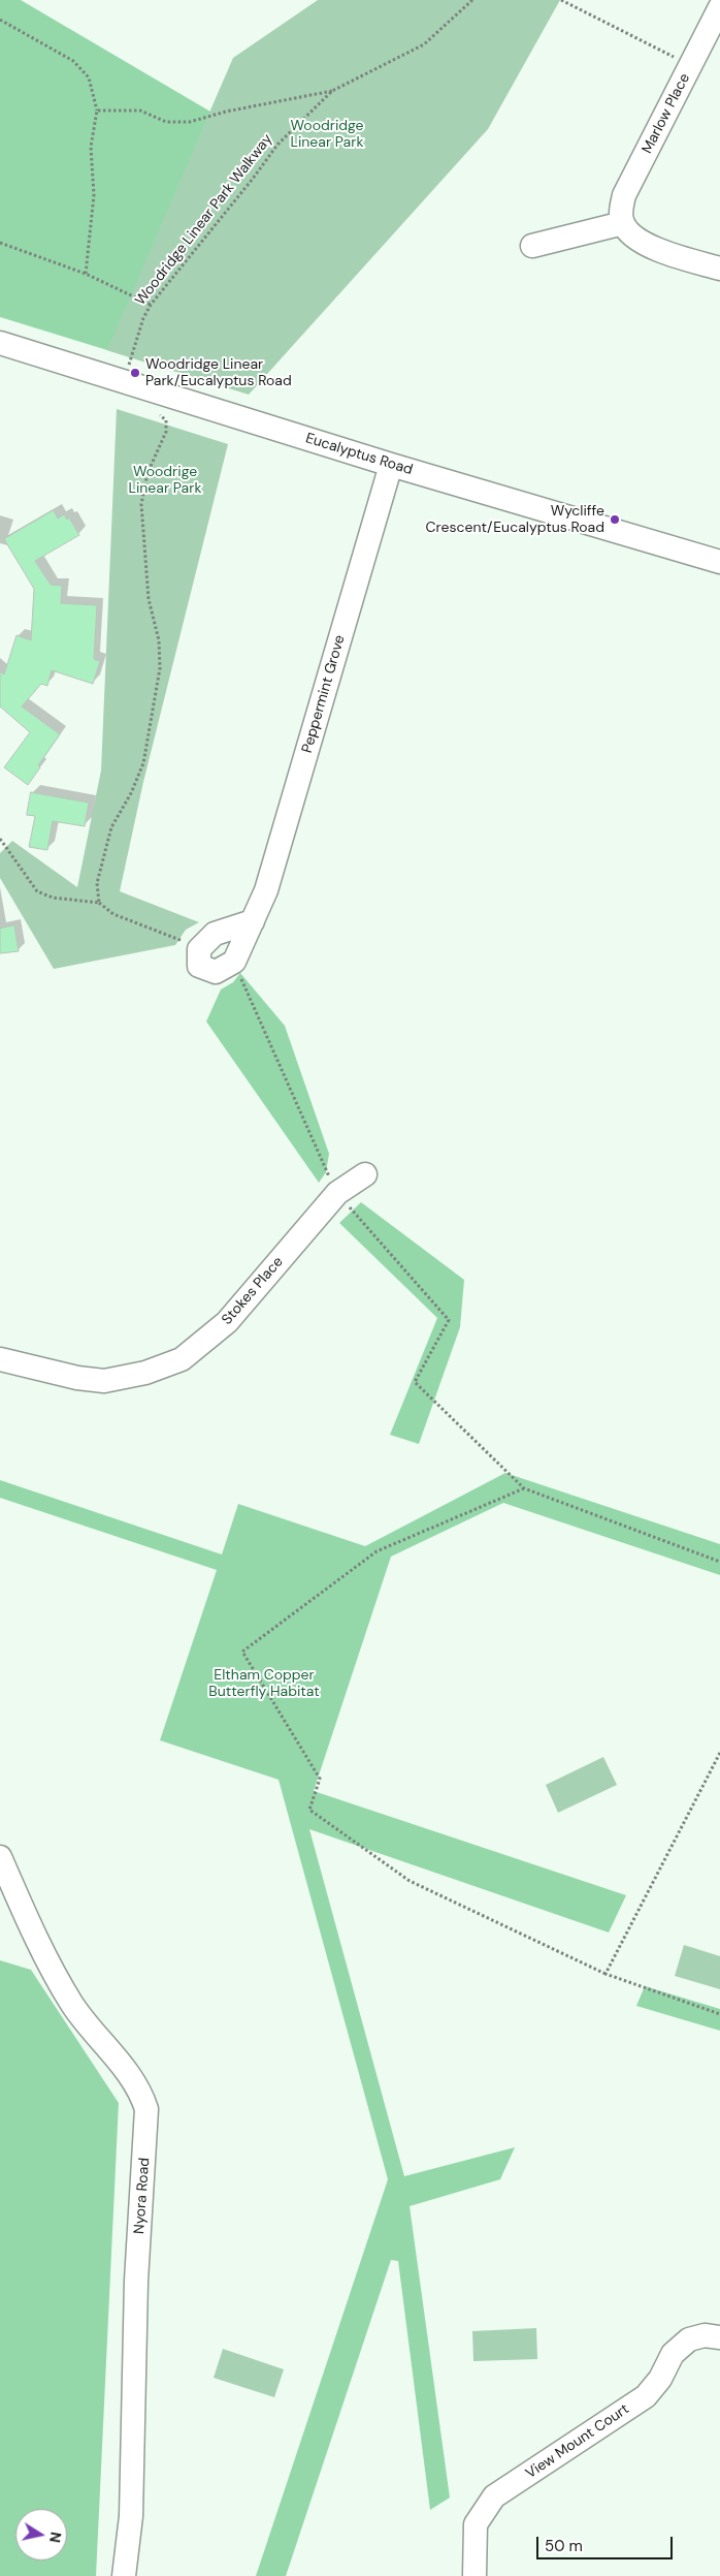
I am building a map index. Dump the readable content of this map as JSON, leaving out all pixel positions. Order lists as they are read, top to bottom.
{
  "streets": {
    "street": [
      "Marlow Place",
      "Eucalyptus Road",
      "Peppermint Grove",
      "Stokes Place",
      "Nyora Road",
      "View Mount Court"
    ],
    "path": ["Woodridge Linear Park Walkway"]
  },
  "crossings": [
    ["Woodridge Linear Park Walkway", "Eucalyptus Road"],
    ["Eucalyptus Road", "Peppermint Grove"]
  ],
  "parks": ["Woodridge Linear Park", "Woodrige Linear Park", "Eltham Copper Butterfly Habitat"],
  "places": ["Woodridge Linear Park/Eucalyptus Road", "Wycliffe Crescent/Eucalyptus Road"],
  "scale_bar": "50 m",
  "north": "right"
}
